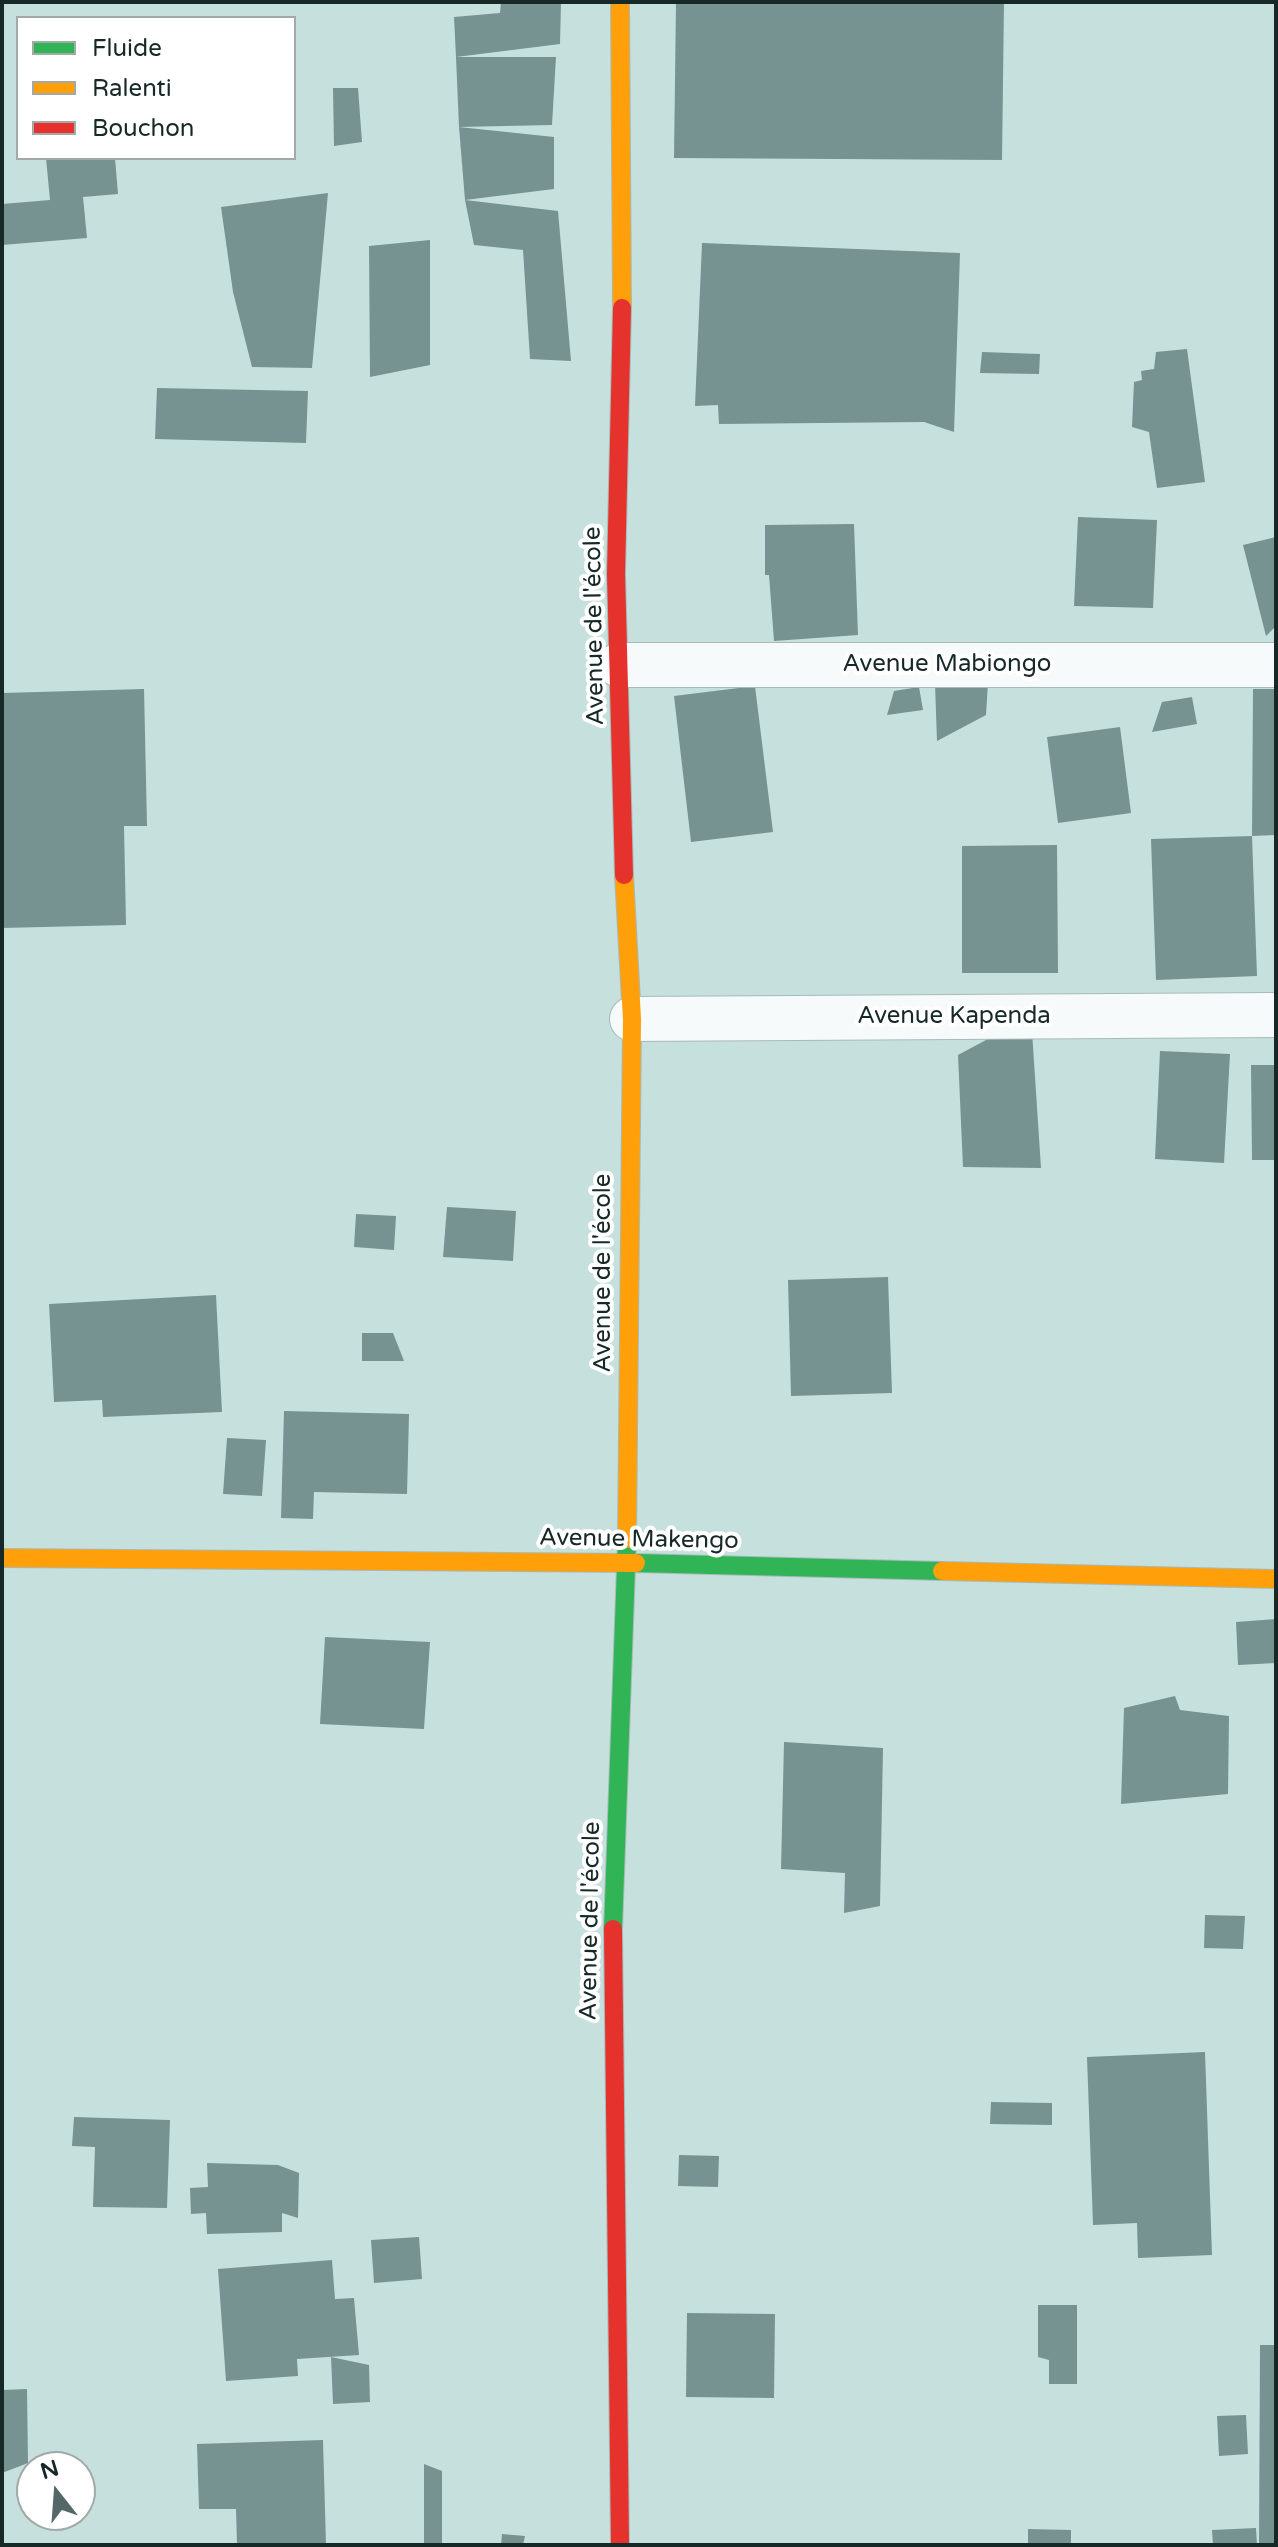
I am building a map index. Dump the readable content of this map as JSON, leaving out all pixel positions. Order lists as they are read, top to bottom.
{
  "streets": {
    "street": [
      "Avenue de l'école",
      "Avenue Mabiongo",
      "Avenue Kapenda",
      "Avenue Makengo"
    ]
  },
  "crossings": [
    ["Avenue de l'école", "Avenue Mabiongo"],
    ["Avenue de l'école", "Avenue Kapenda"],
    ["Avenue de l'école", "Avenue Makengo"]
  ],
  "legend": ["Fluide", "Ralenti", "Bouchon"],
  "north": "top"
}
